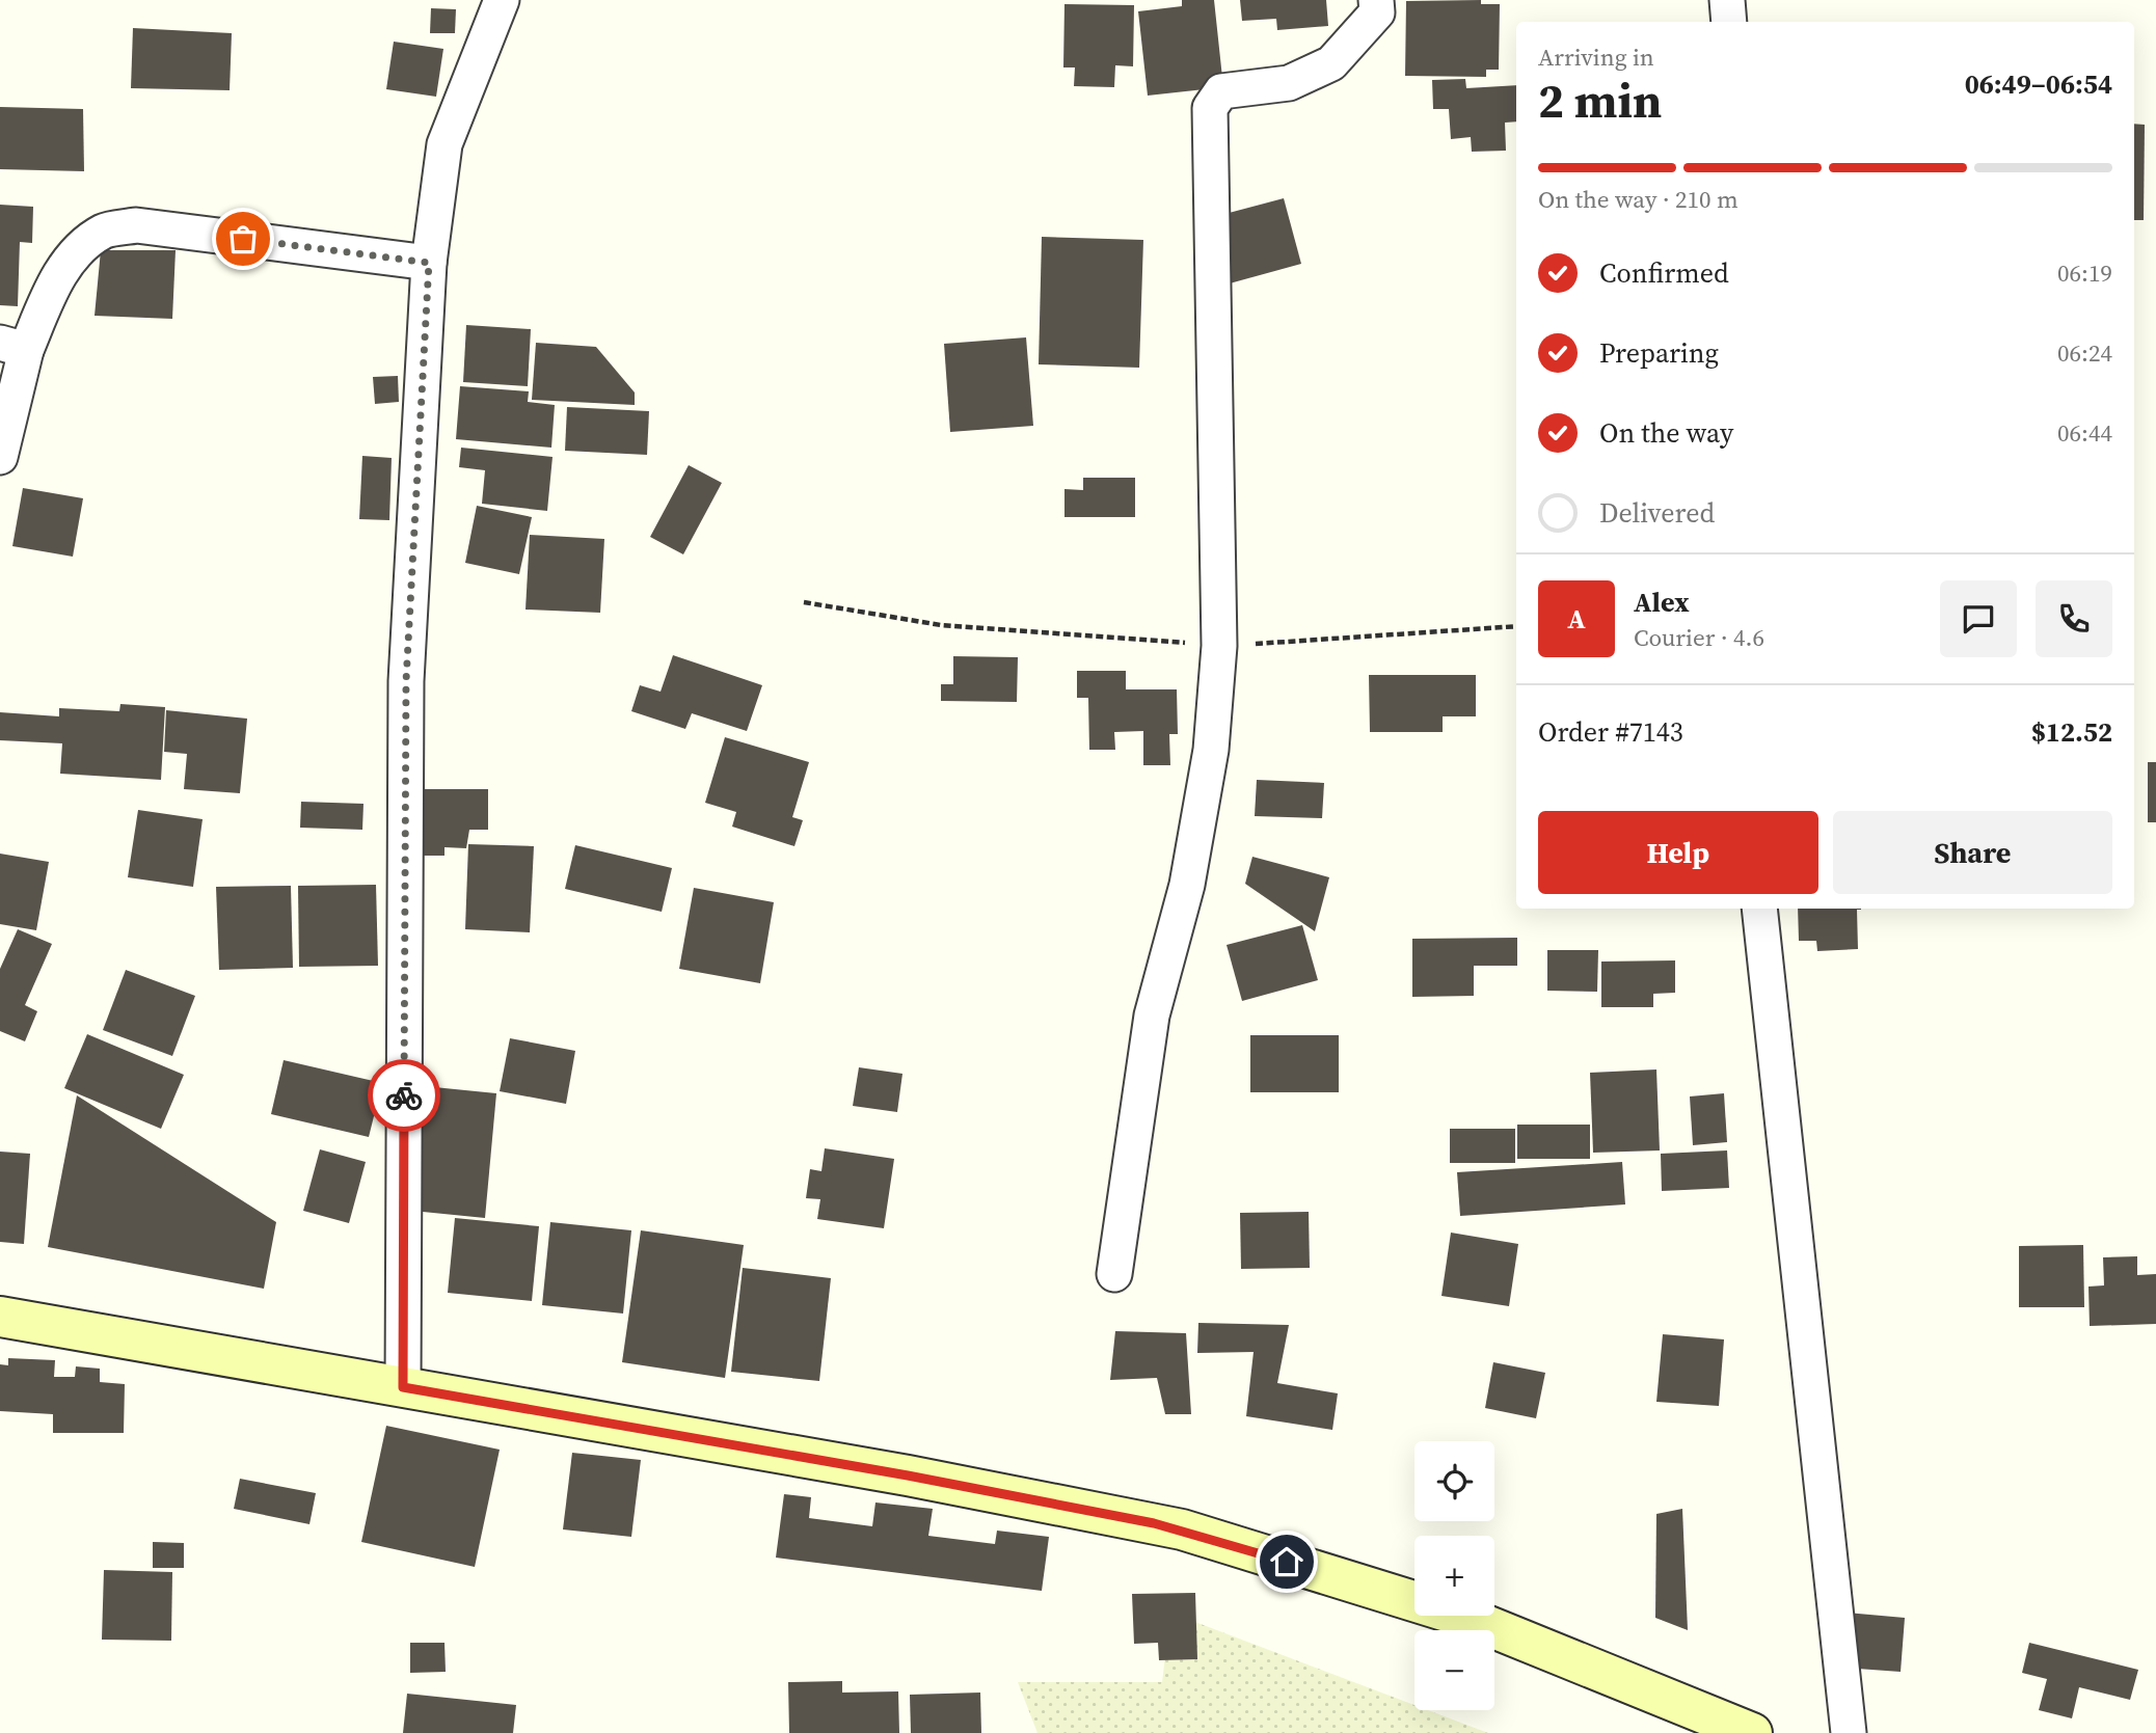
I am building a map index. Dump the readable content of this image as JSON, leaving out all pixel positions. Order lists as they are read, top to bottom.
{
  "page": {
    "heading": ["2 min", "Arriving in", "06:49–06:54"],
    "panel": [
      "Alex",
      "Courier · 4.6",
      "Order #7143",
      "$12.52"
    ],
    "bar": "On the way · 210 m",
    "list": [
      ["Confirmed", "06:19"],
      ["Preparing", "06:24"],
      ["On the way", "06:44"],
      "Delivered"
    ],
    "round": "A",
    "buttons": ["Help", "Share"],
    "map_buttons": ["+", "−"]
  }
}
